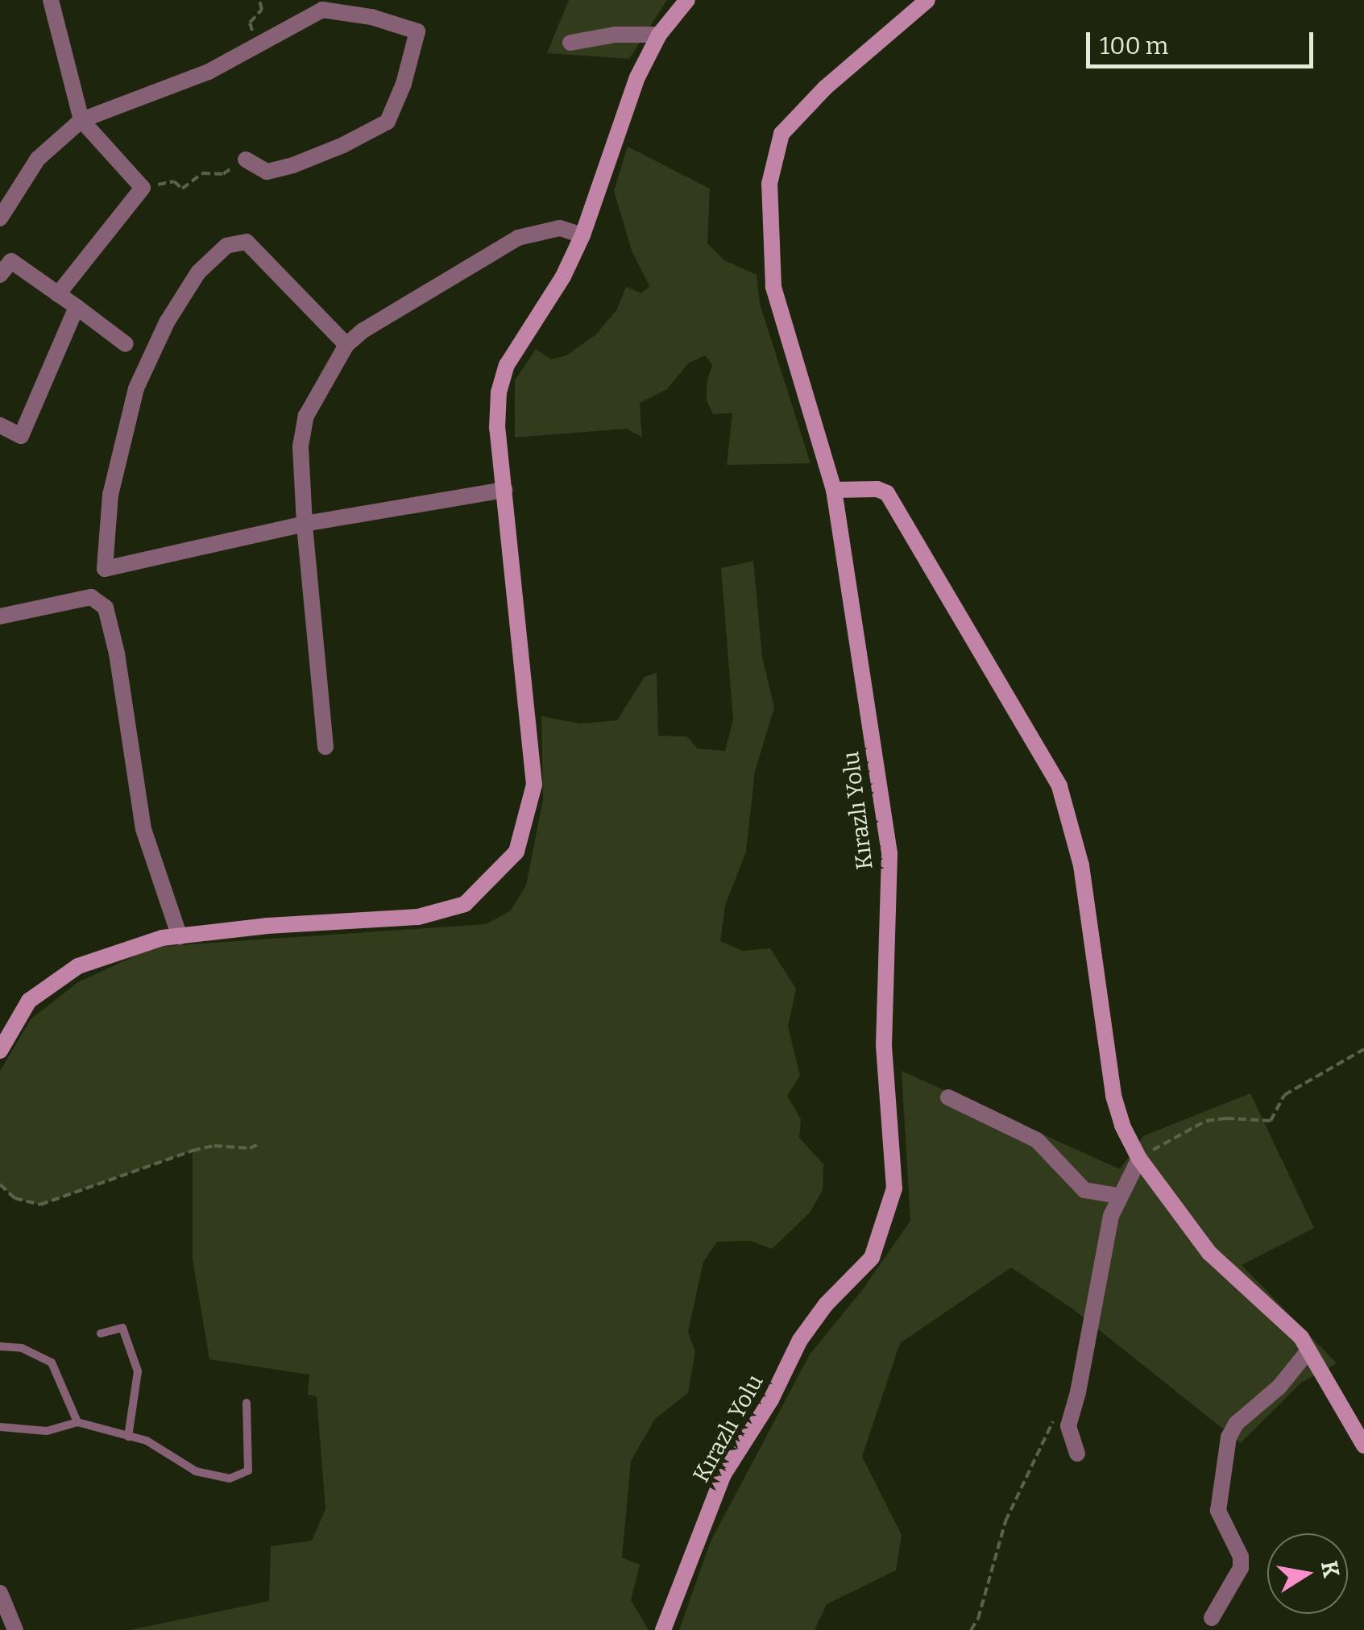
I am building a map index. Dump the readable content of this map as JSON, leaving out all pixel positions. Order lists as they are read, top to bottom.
{
  "streets": {
    "street": ["Kırazlı Yolu"]
  },
  "scale_bar": "100 m",
  "north": "right"
}
